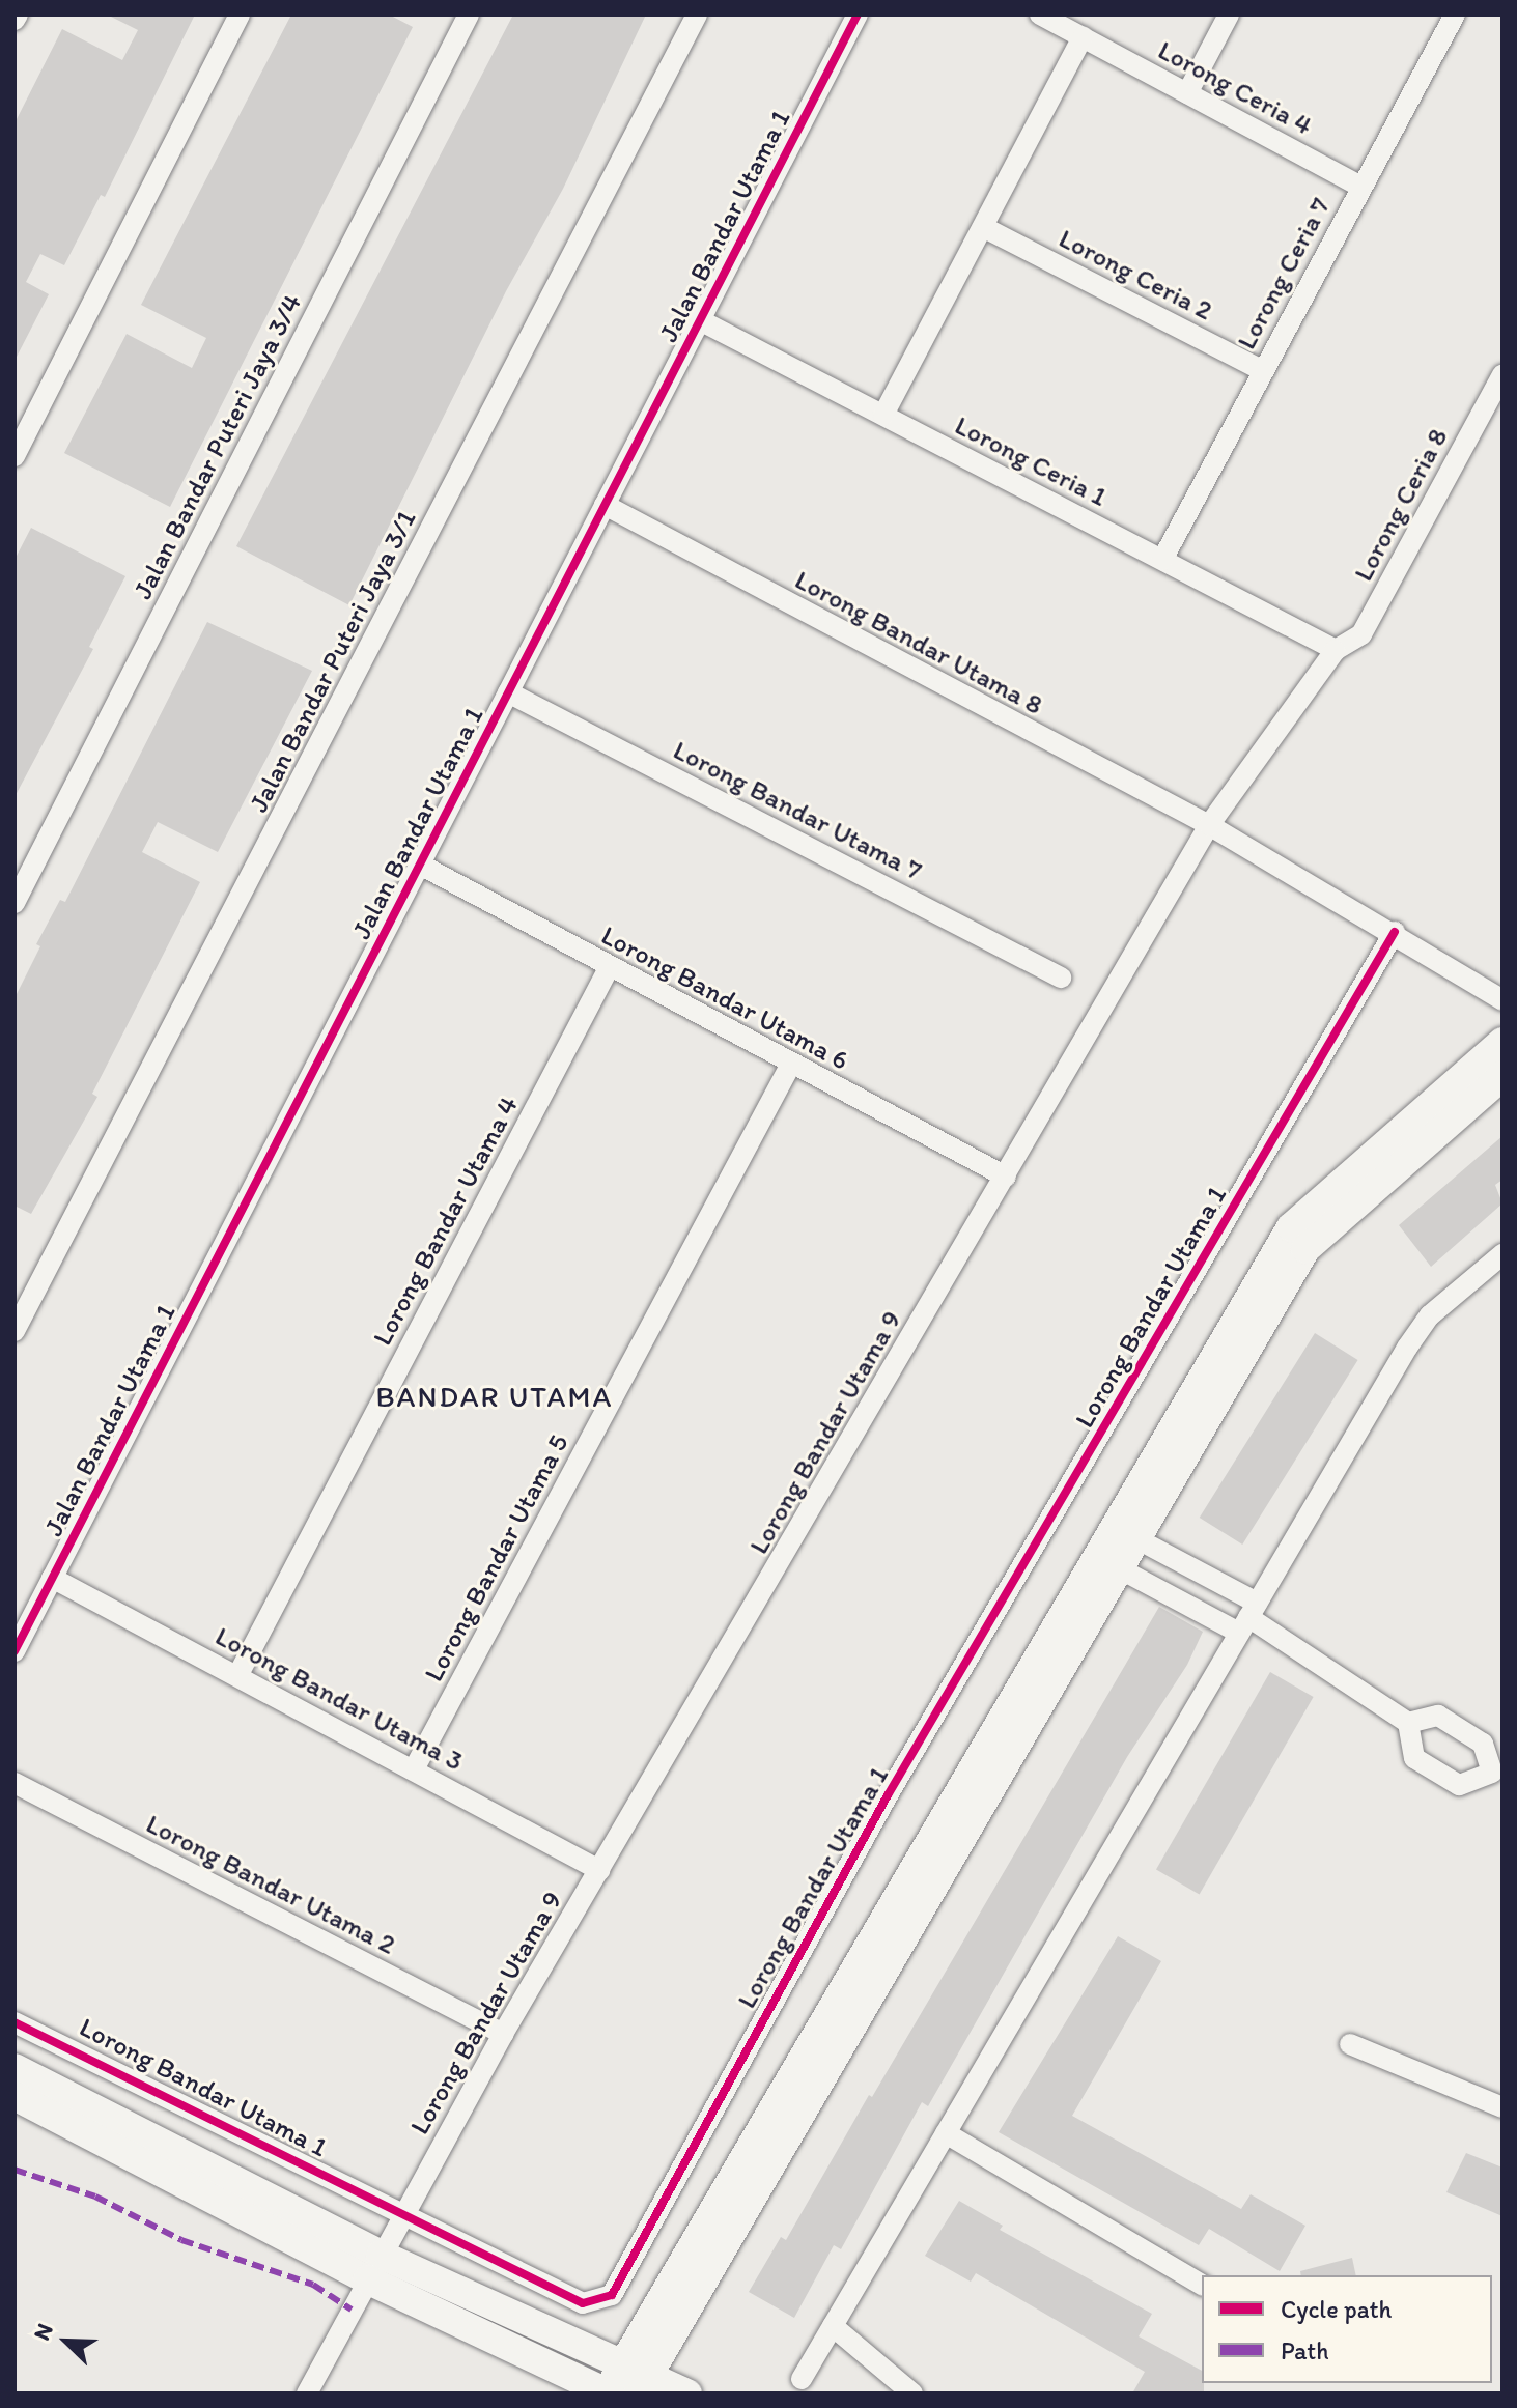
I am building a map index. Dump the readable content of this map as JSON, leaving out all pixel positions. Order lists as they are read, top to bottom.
{
  "streets": {
    "street": [
      "Lorong Ceria 4",
      "Jalan Bandar Utama 1",
      "Lorong Ceria 7",
      "Lorong Ceria 2",
      "Jalan Bandar Puteri Jaya 3/4",
      "Lorong Ceria 1",
      "Lorong Ceria 8",
      "Lorong Bandar Utama 8",
      "Jalan Bandar Puteri Jaya 3/1",
      "Lorong Bandar Utama 7",
      "Lorong Bandar Utama 6",
      "Lorong Bandar Utama 4",
      "Lorong Bandar Utama 1",
      "Lorong Bandar Utama 9",
      "Lorong Bandar Utama 5",
      "Lorong Bandar Utama 3",
      "Lorong Bandar Utama 2"
    ]
  },
  "crossings": [
    ["Lorong Ceria 4", "Lorong Ceria 7"],
    ["Jalan Bandar Utama 1", "Lorong Ceria 1"],
    ["Jalan Bandar Utama 1", "Lorong Bandar Utama 8"],
    ["Jalan Bandar Utama 1", "Lorong Bandar Utama 7"],
    ["Jalan Bandar Utama 1", "Lorong Bandar Utama 6"],
    ["Jalan Bandar Utama 1", "Lorong Bandar Utama 3"],
    ["Lorong Ceria 7", "Lorong Ceria 2"],
    ["Lorong Ceria 7", "Lorong Ceria 1"],
    ["Lorong Ceria 1", "Lorong Ceria 8"],
    ["Lorong Ceria 1", "Lorong Bandar Utama 9"],
    ["Lorong Ceria 8", "Lorong Bandar Utama 9"],
    ["Lorong Bandar Utama 8", "Lorong Bandar Utama 1"],
    ["Lorong Bandar Utama 8", "Lorong Bandar Utama 9"],
    ["Lorong Bandar Utama 6", "Lorong Bandar Utama 4"],
    ["Lorong Bandar Utama 6", "Lorong Bandar Utama 9"],
    ["Lorong Bandar Utama 6", "Lorong Bandar Utama 5"],
    ["Lorong Bandar Utama 4", "Lorong Bandar Utama 3"],
    ["Lorong Bandar Utama 1", "Lorong Bandar Utama 9"],
    ["Lorong Bandar Utama 9", "Lorong Bandar Utama 3"],
    ["Lorong Bandar Utama 9", "Lorong Bandar Utama 2"],
    ["Lorong Bandar Utama 5", "Lorong Bandar Utama 3"]
  ],
  "districts": ["BANDAR UTAMA"],
  "legend": ["Cycle path", "Path"],
  "north": "top left"
}
